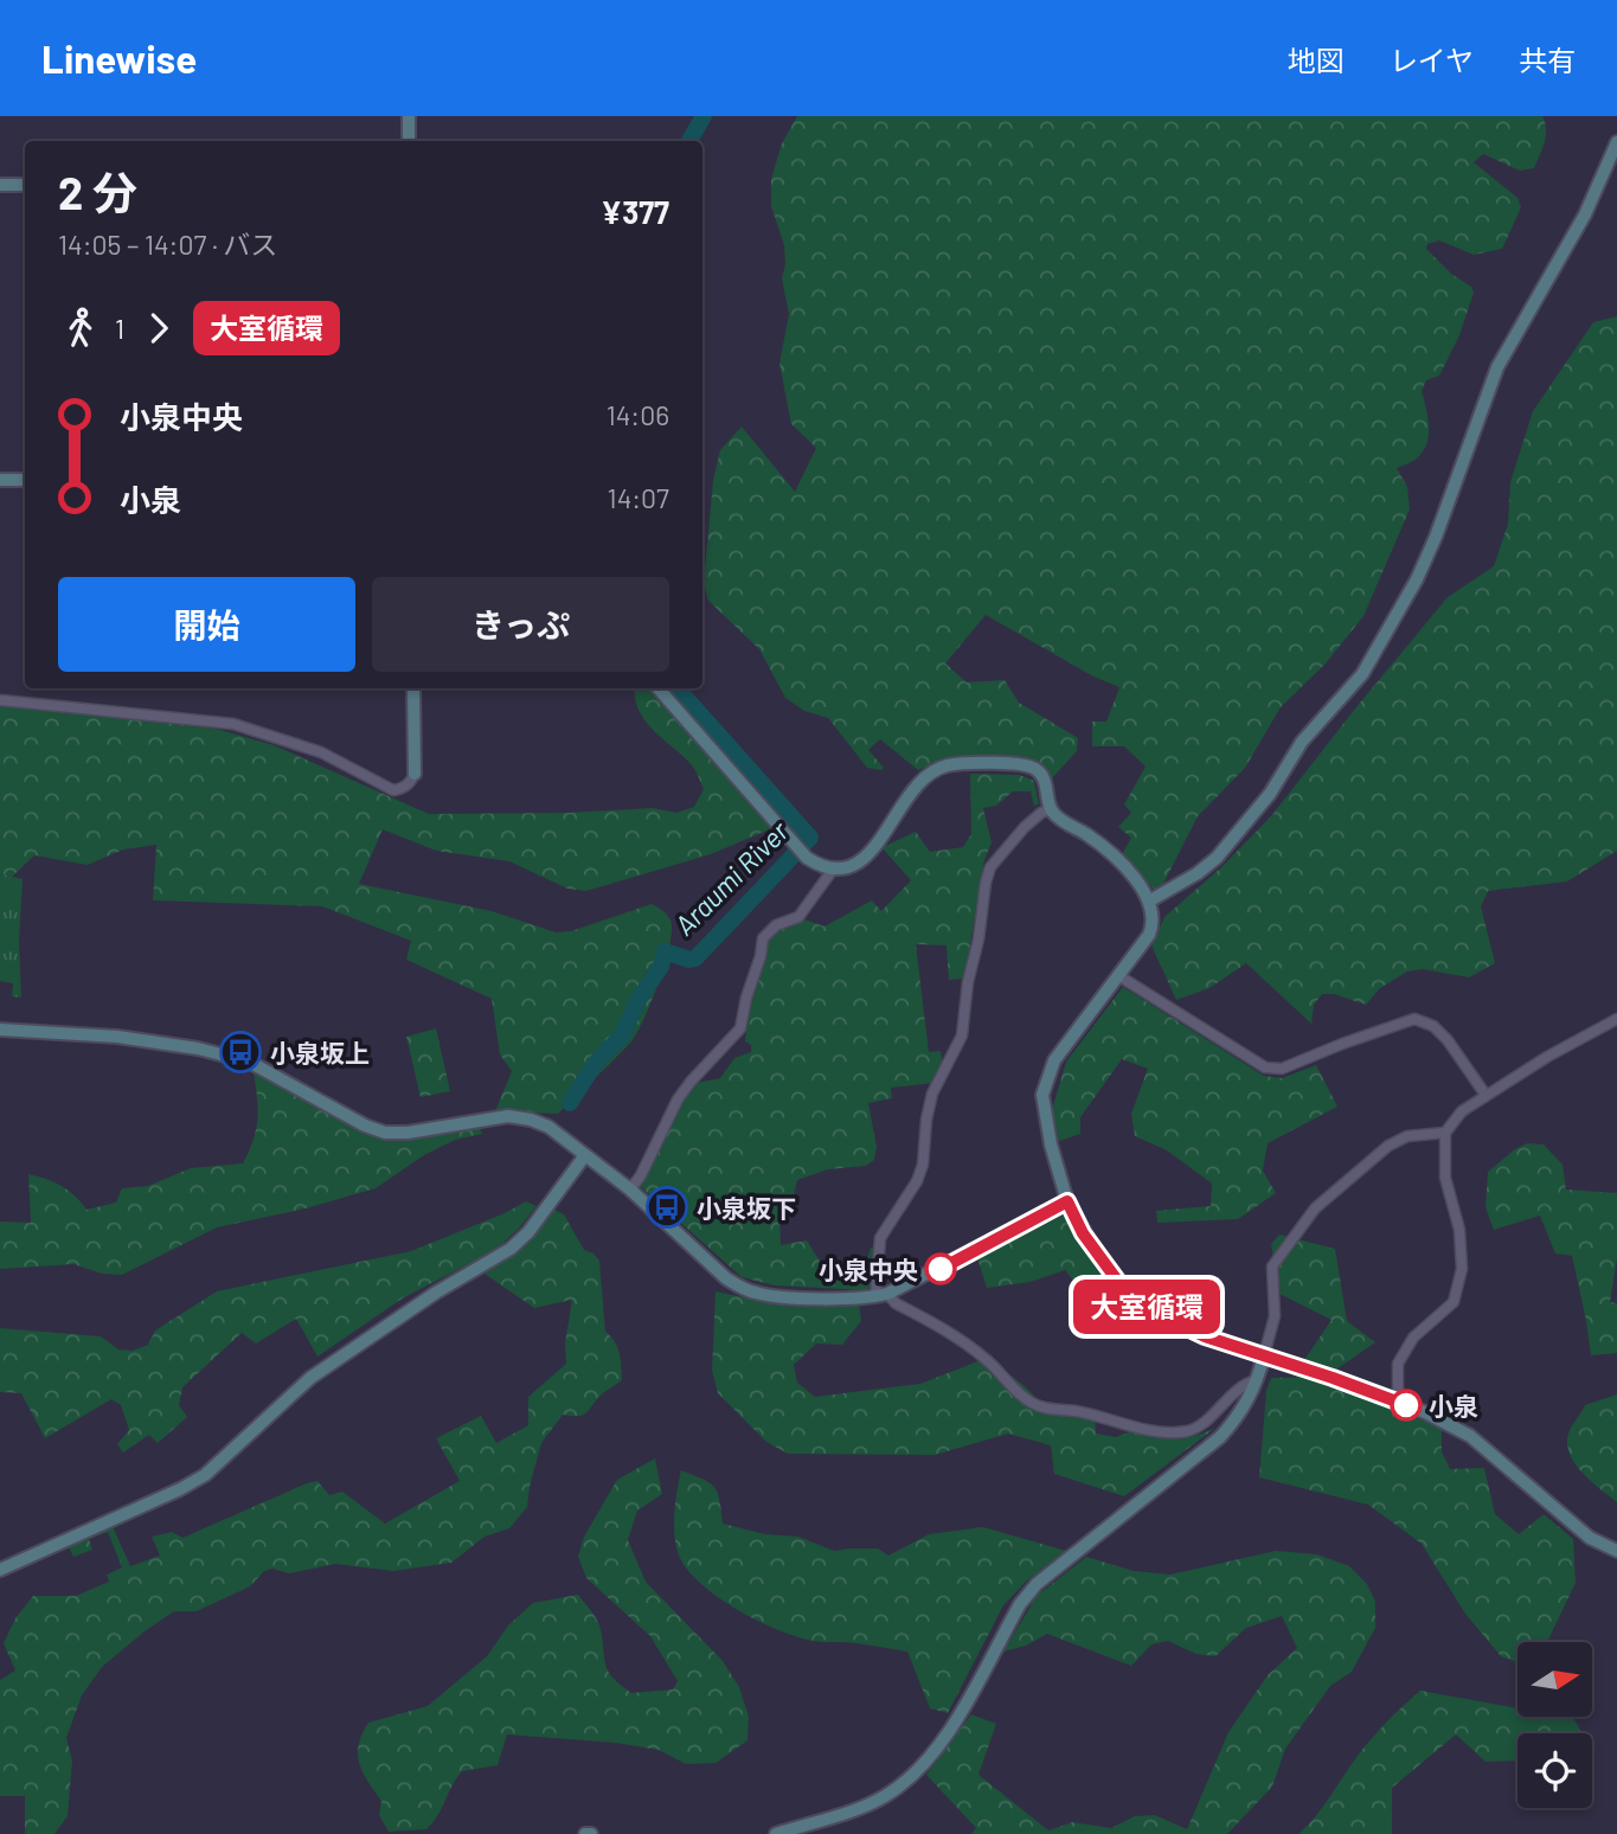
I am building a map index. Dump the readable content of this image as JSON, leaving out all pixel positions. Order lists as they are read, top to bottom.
{
  "water": ["Araumi River"],
  "places": {
    "bus stop": ["小泉坂上", "小泉坂下"],
    "other": ["小泉中央", "小泉"]
  },
  "lines": ["bus line 大室循環"],
  "north": "right",
  "page": {
    "header": "Linewise",
    "nav": ["地図", "レイヤ", "共有"],
    "on_map": "大室循環",
    "heading": ["2 分", "14:05 – 14:07 · バス", "¥377"],
    "legs": ["1", "大室循環"],
    "list": [
      {
        "name": "小泉中央",
        "value": "14:06"
      },
      {
        "name": "小泉",
        "value": "14:07"
      }
    ],
    "buttons": ["開始", "きっぷ"]
  }
}
